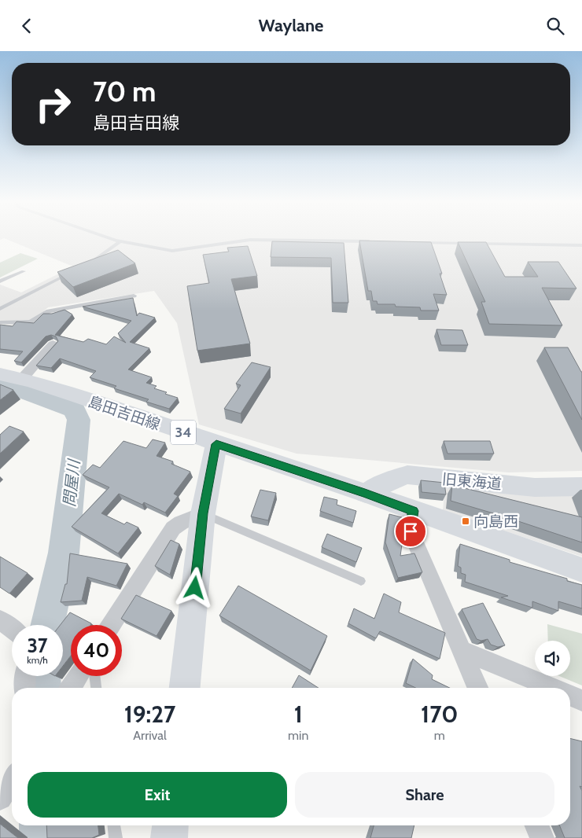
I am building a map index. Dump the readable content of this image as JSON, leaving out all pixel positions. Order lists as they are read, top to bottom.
{
  "streets": {
    "main road": ["島田吉田線", "34", "旧東海道"]
  },
  "crossings": [
    ["島田吉田線", "旧東海道"]
  ],
  "water": ["問屋川"],
  "places": {
    "transit": ["向島西"]
  },
  "page": {
    "header": "Waylane",
    "turn": ["70 m", "島田吉田線"],
    "speed": "37 km/h",
    "limit": "40",
    "eta": [
      "19:27",
      "Arrival",
      "1",
      "min",
      "170",
      "m"
    ],
    "buttons": ["Exit", "Share"]
  }
}
